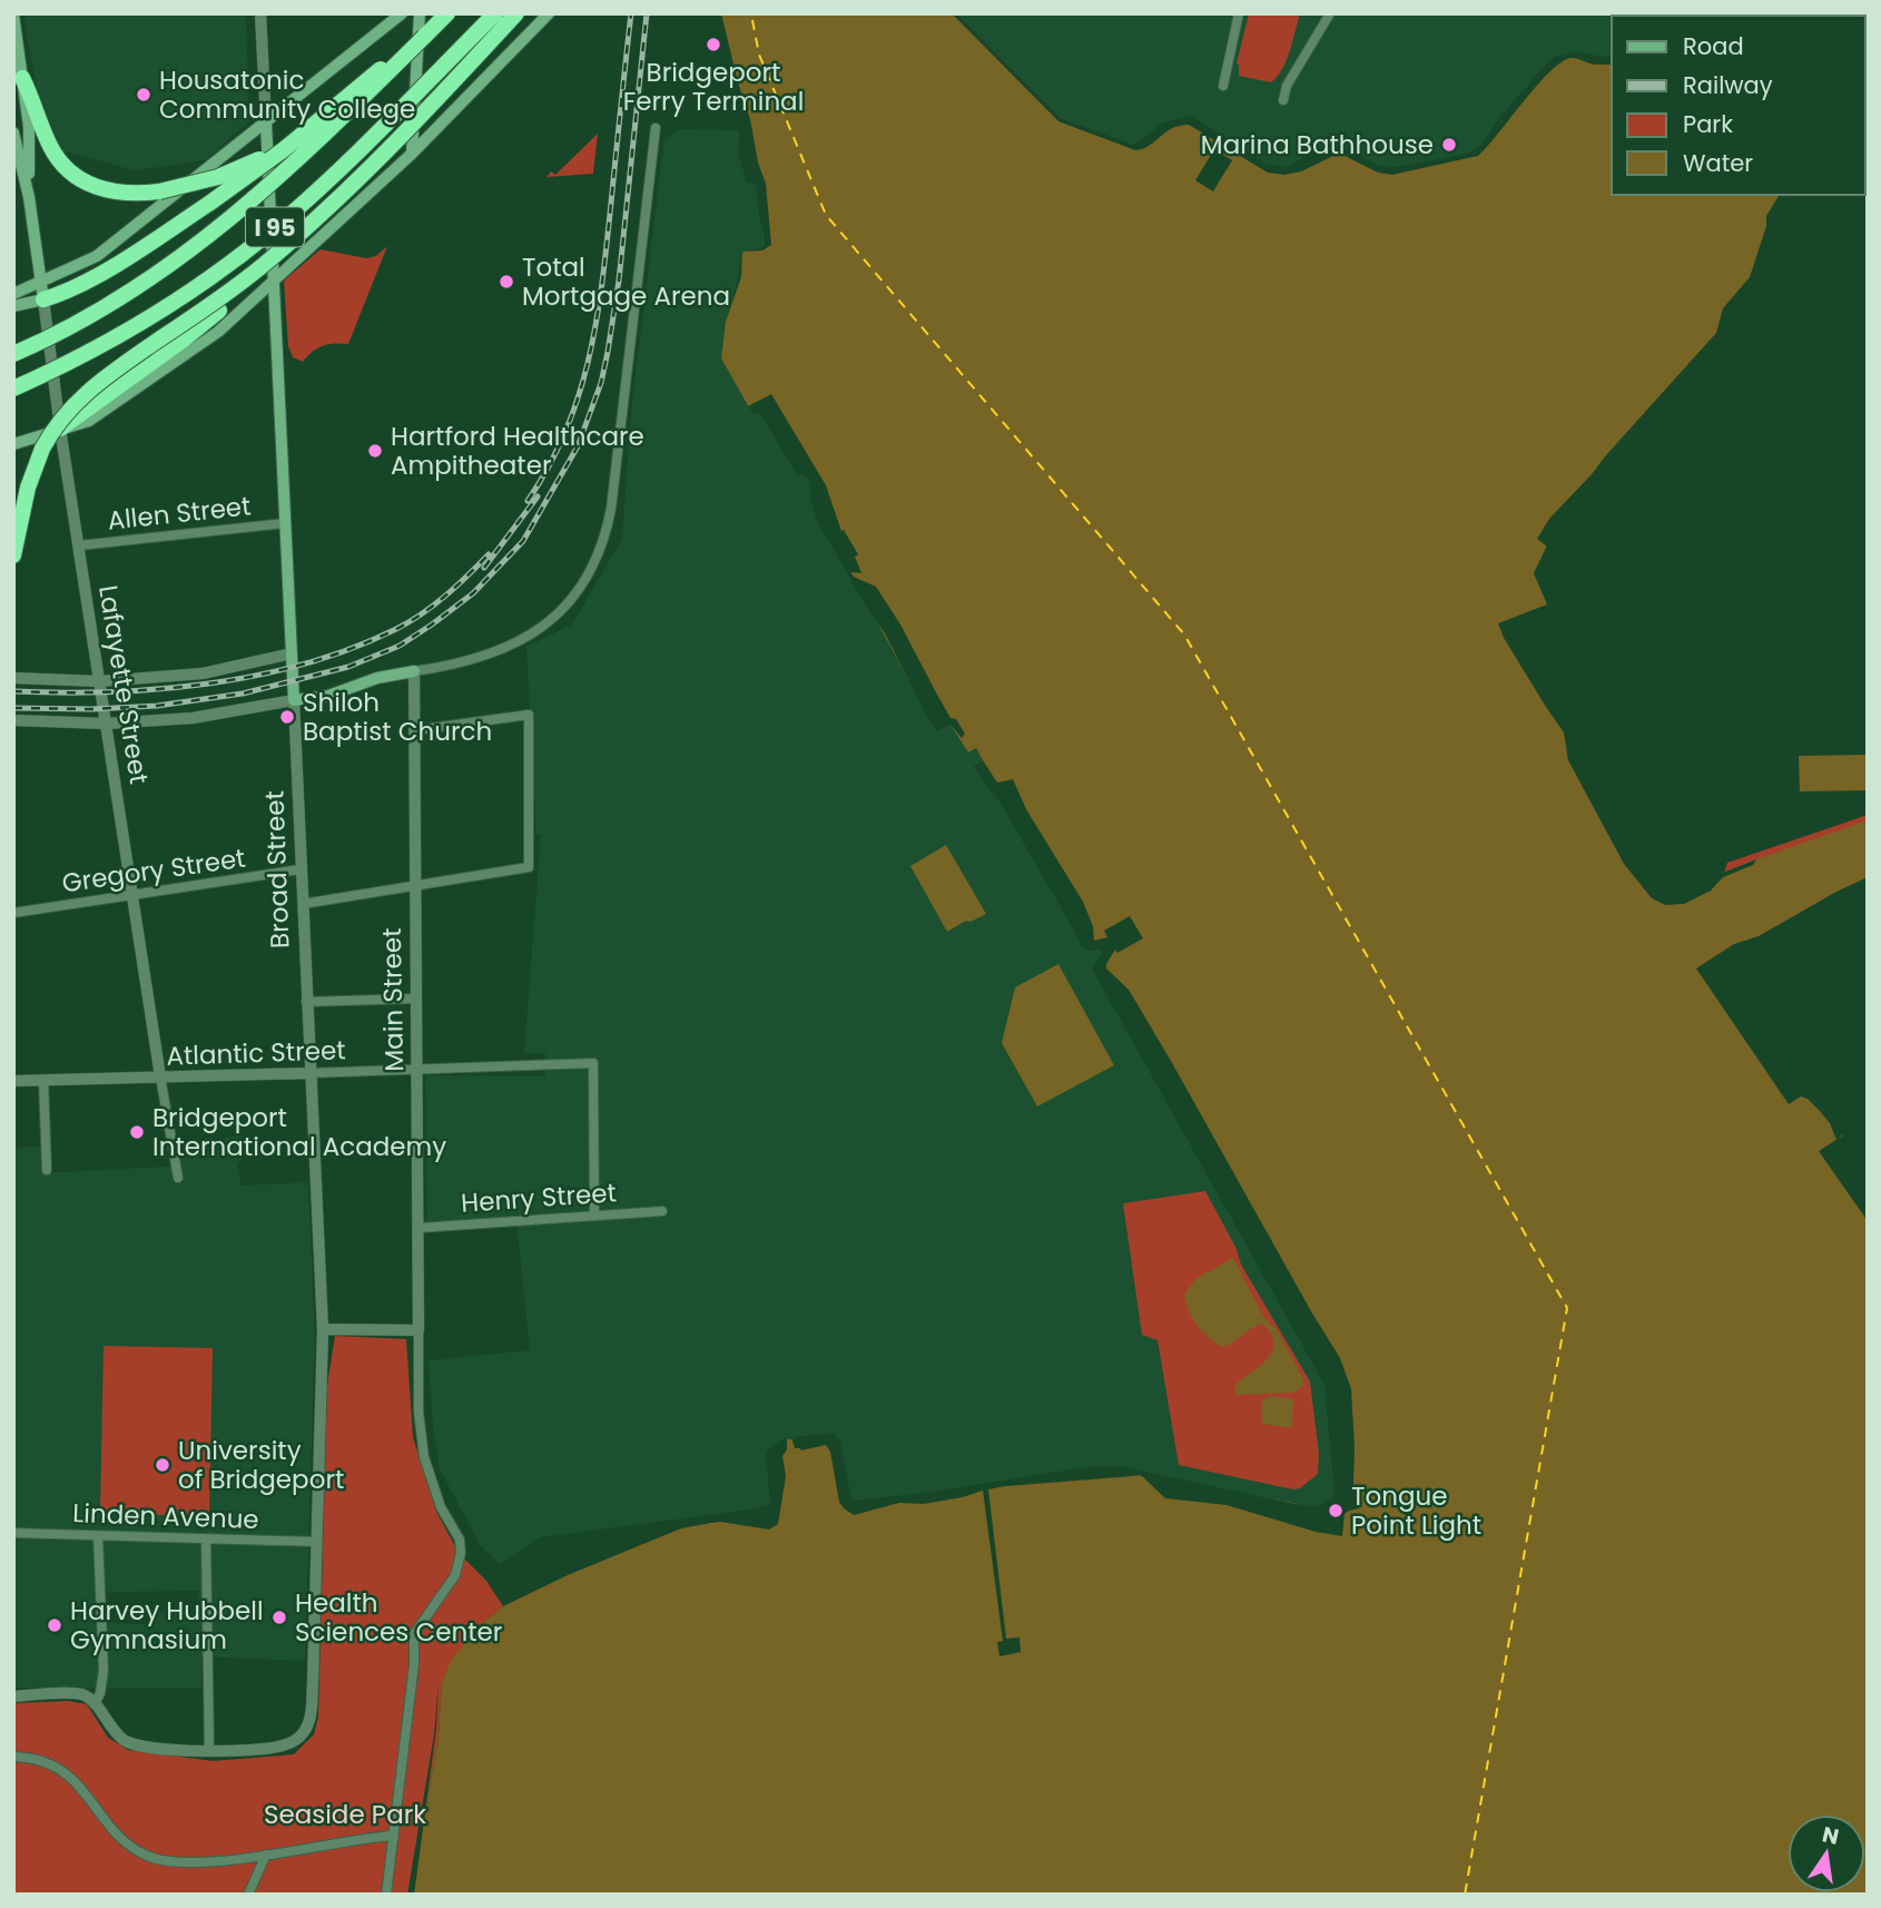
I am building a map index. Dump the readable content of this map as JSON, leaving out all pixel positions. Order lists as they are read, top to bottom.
{
  "streets": {
    "highway": ["I 95"],
    "main road": ["Lafayette Street", "Broad Street"],
    "street": [
      "Allen Street",
      "Gregory Street",
      "Main Street",
      "Atlantic Street",
      "Henry Street",
      "Linden Avenue"
    ]
  },
  "crossings": [
    ["Allen Street", "Lafayette Street"],
    ["Allen Street", "Broad Street"],
    ["Lafayette Street", "Gregory Street"],
    ["Lafayette Street", "Atlantic Street"],
    ["Broad Street", "Gregory Street"],
    ["Broad Street", "Atlantic Street"],
    ["Broad Street", "Linden Avenue"],
    ["Main Street", "Atlantic Street"],
    ["Main Street", "Henry Street"],
    ["Atlantic Street", "Henry Street"]
  ],
  "parks": ["Seaside Park"],
  "places": [
    "Bridgeport Ferry Terminal",
    "Housatonic Community College",
    "Marina Bathhouse",
    "Total Mortgage Arena",
    "Hartford Healthcare Ampitheater",
    "Shiloh Baptist Church",
    "Bridgeport International Academy",
    "University of Bridgeport",
    "Tongue Point Light",
    "Health Sciences Center",
    "Harvey Hubbell Gymnasium"
  ],
  "legend": [
    "Road",
    "Railway",
    "Park",
    "Water"
  ],
  "north": "top"
}
